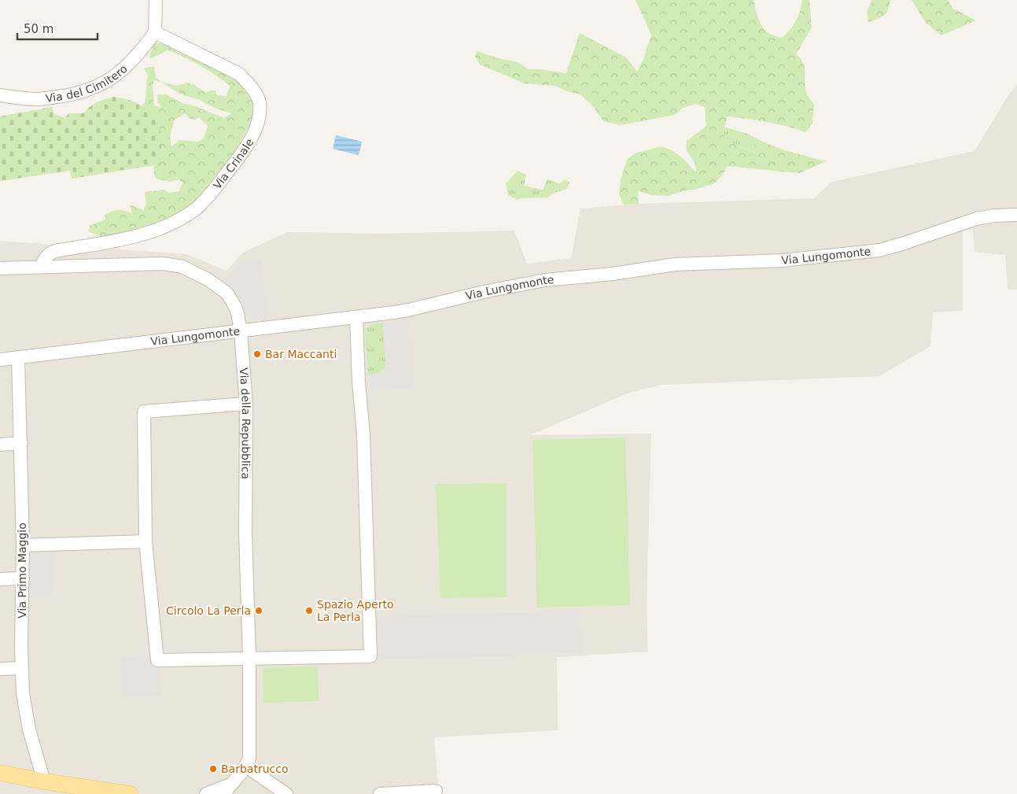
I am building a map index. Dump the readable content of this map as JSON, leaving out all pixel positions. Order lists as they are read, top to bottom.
{
  "streets": {
    "street": [
      "Via del Cimitero",
      "Via Crinale",
      "Via Lungomonte",
      "Via della Repubblica",
      "Via Primo Maggio"
    ]
  },
  "crossings": [
    ["Via del Cimitero", "Via Crinale"],
    ["Via Crinale", "Via della Repubblica"],
    ["Via Lungomonte", "Via della Repubblica"],
    ["Via Lungomonte", "Via Primo Maggio"]
  ],
  "places": [
    "Bar Maccanti",
    "Circolo La Perla",
    "Spazio Aperto La Perla",
    "Barbatrucco"
  ],
  "scale_bar": "50 m"
}
